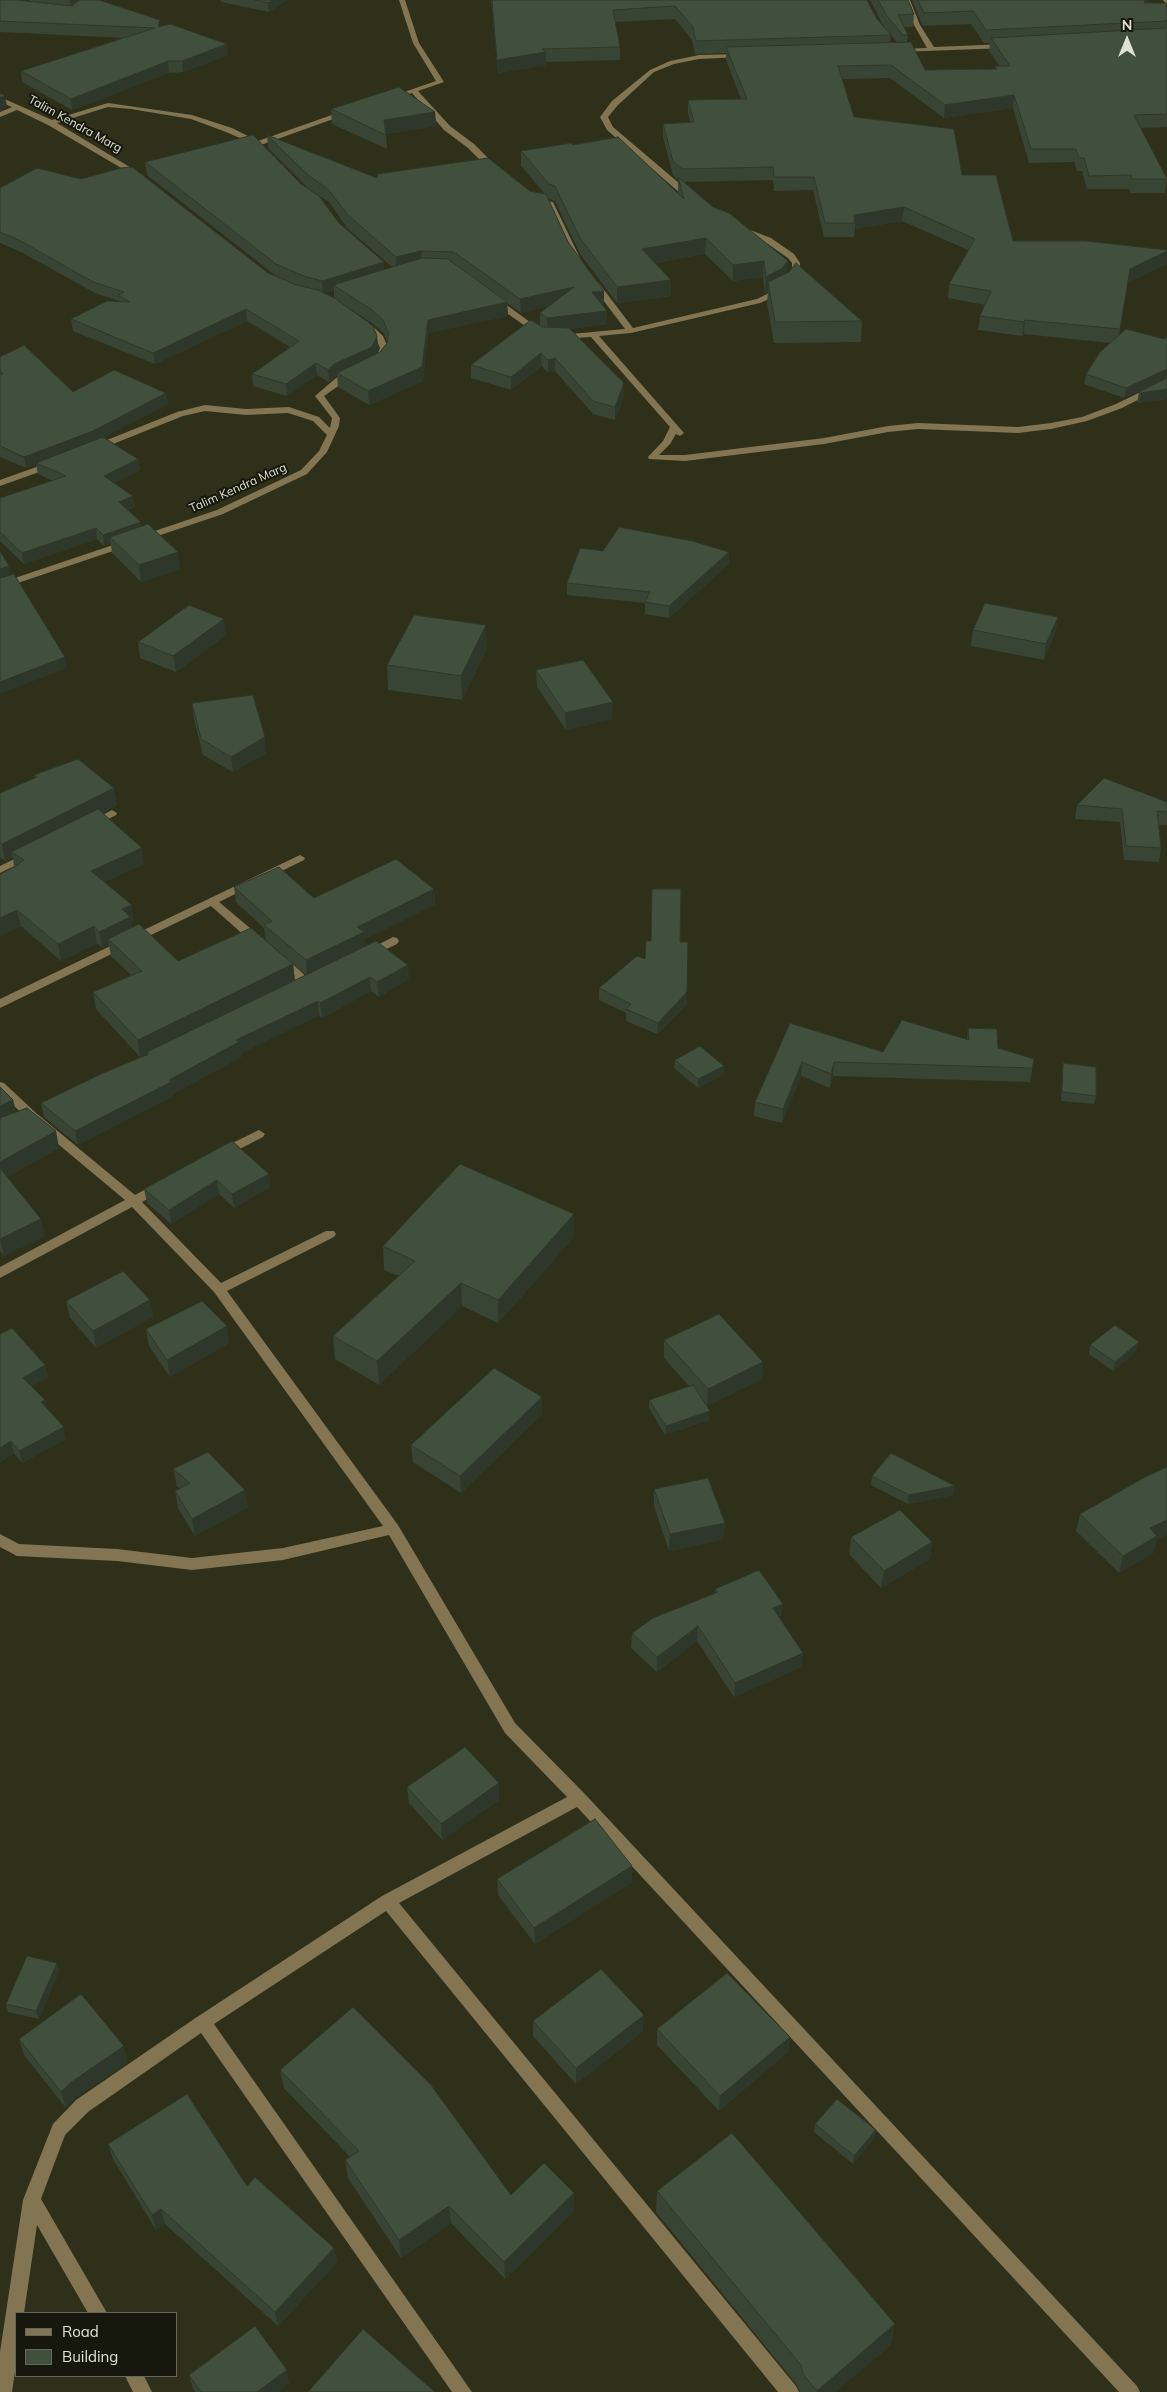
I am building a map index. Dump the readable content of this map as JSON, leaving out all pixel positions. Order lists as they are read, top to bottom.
{
  "streets": {
    "street": ["Talim Kendra Marg"]
  },
  "legend": ["Road", "Building"],
  "north": "top"
}
